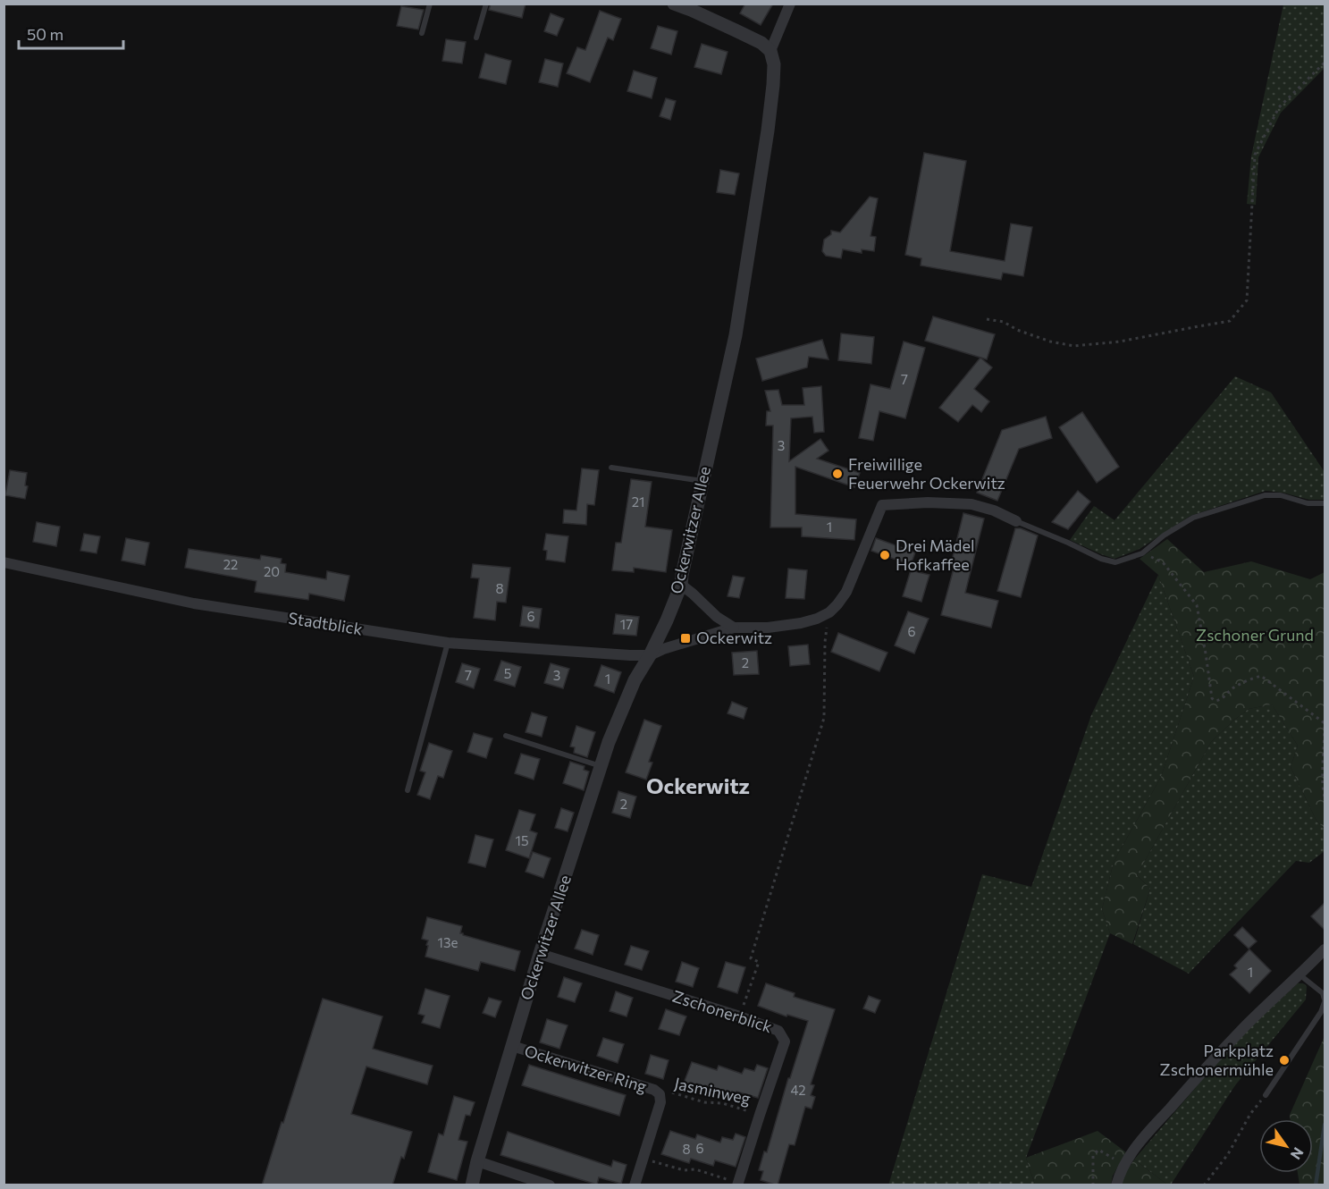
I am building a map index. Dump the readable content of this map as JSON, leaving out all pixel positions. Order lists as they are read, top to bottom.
{
  "streets": {
    "street": [
      "Ockerwitzer Allee",
      "Stadtblick",
      "Zschonerblick",
      "Ockerwitzer Ring"
    ],
    "path": ["Jasminweg"]
  },
  "crossings": [
    ["Ockerwitzer Allee", "Stadtblick"],
    ["Ockerwitzer Allee", "Zschonerblick"],
    ["Ockerwitzer Allee", "Ockerwitzer Ring"],
    ["Zschonerblick", "Jasminweg"],
    ["Ockerwitzer Ring", "Jasminweg"]
  ],
  "districts": ["Ockerwitz"],
  "parks": ["Zschoner Grund"],
  "places": {
    "other": ["Freiwillige Feuerwehr Ockerwitz", "Drei Mädel Hofkaffee", "Parkplatz Zschonermühle"],
    "transit": ["Ockerwitz"]
  },
  "house_numbers": [
    "7",
    "3",
    "21",
    "1",
    "22",
    "20",
    "8",
    "6",
    "17",
    "6",
    "2",
    "5",
    "7",
    "3",
    "1",
    "2",
    "15",
    "13e",
    "1",
    "42",
    "6",
    "8"
  ],
  "scale_bar": "50 m",
  "north": "bottom right"
}
